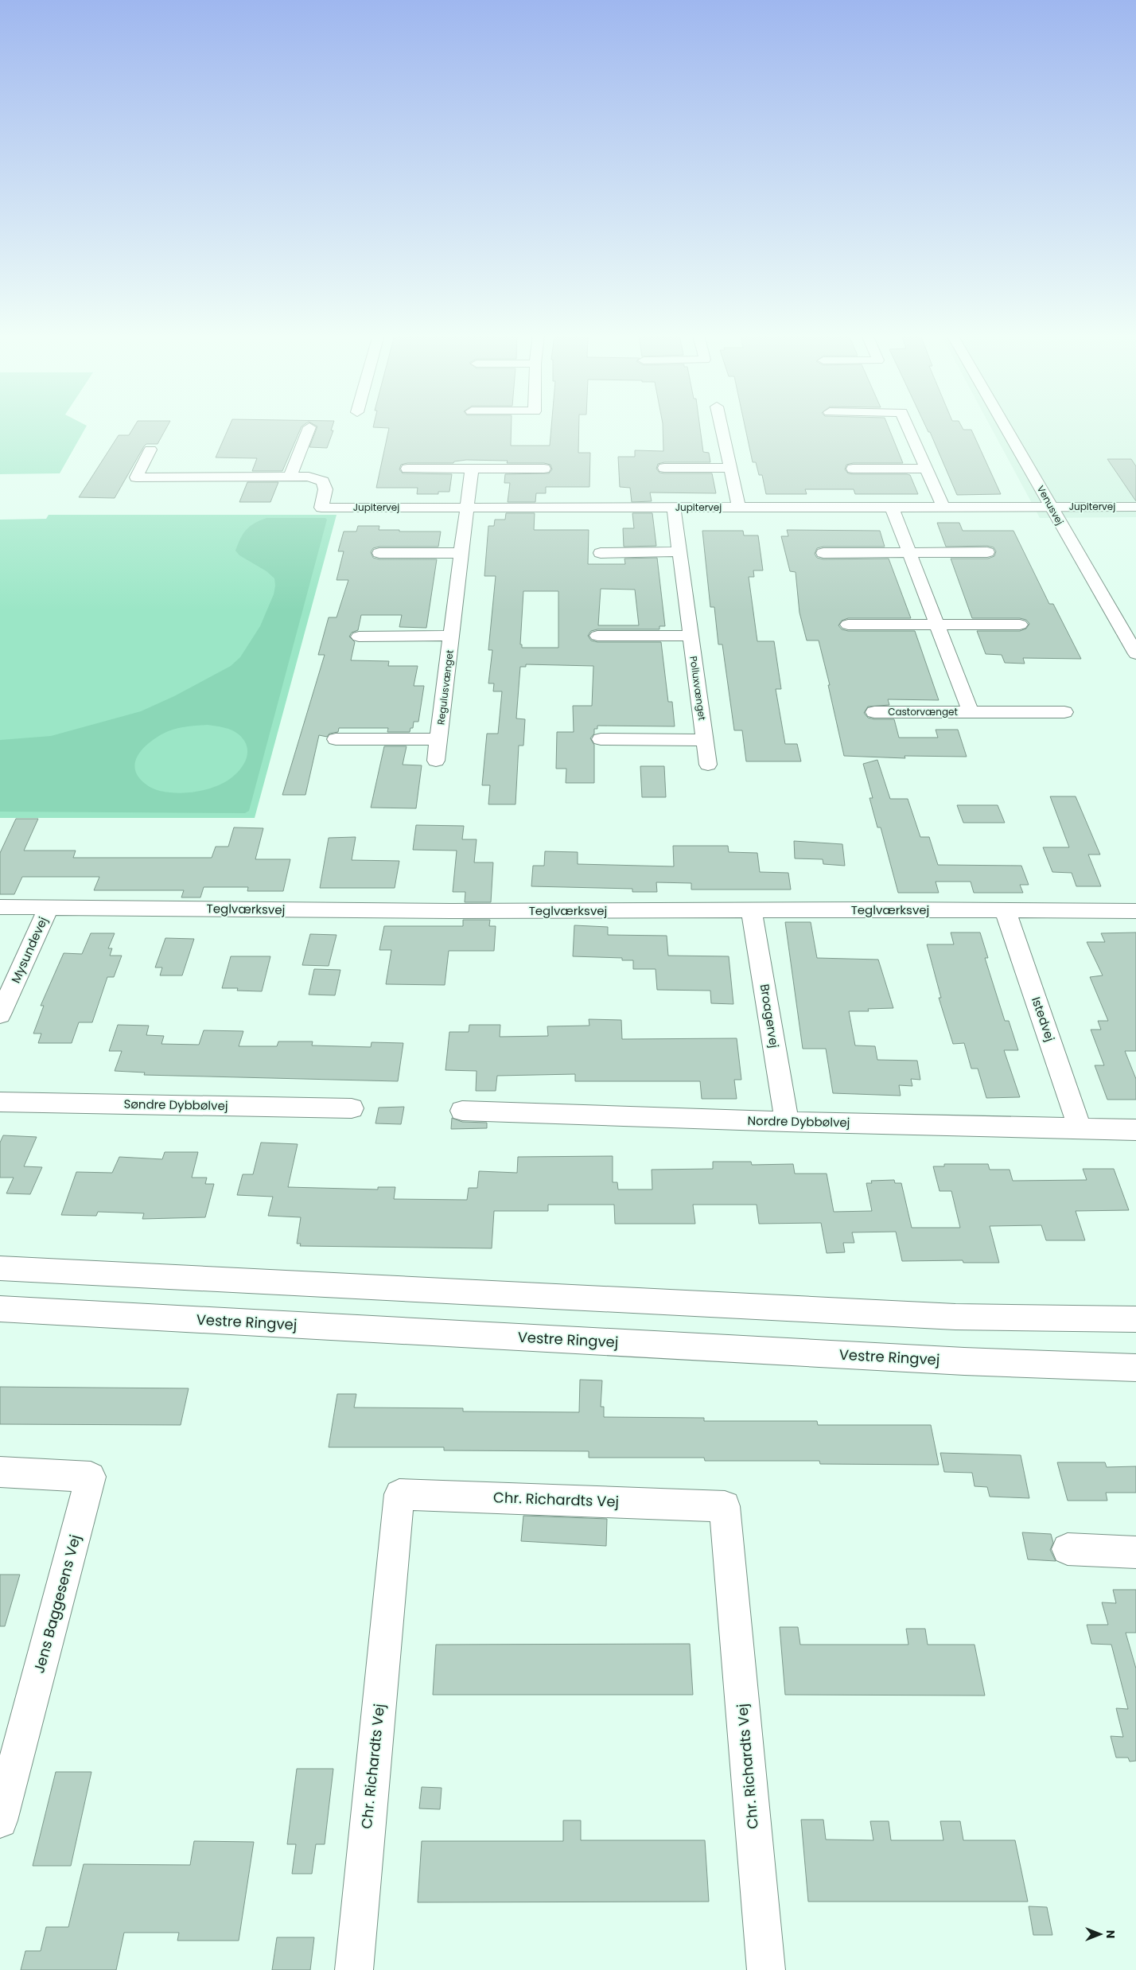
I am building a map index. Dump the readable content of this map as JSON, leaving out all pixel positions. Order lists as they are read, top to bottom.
{
  "streets": {
    "street": [
      "Venusvej",
      "Jupitervej",
      "Regulusvænget",
      "Polluxvænget",
      "Castorvænget",
      "Teglværksvej",
      "Mysundevej",
      "Broagervej",
      "Istedvej",
      "Søndre Dybbølvej",
      "Nordre Dybbølvej",
      "Vestre Ringvej",
      "Chr. Richardts Vej",
      "Jens Baggesens Vej"
    ]
  },
  "crossings": [
    ["Venusvej", "Jupitervej"],
    ["Jupitervej", "Regulusvænget"],
    ["Jupitervej", "Polluxvænget"],
    ["Jupitervej", "Castorvænget"],
    ["Teglværksvej", "Mysundevej"],
    ["Teglværksvej", "Broagervej"],
    ["Teglværksvej", "Istedvej"],
    ["Broagervej", "Nordre Dybbølvej"],
    ["Istedvej", "Nordre Dybbølvej"]
  ],
  "north": "right"
}
